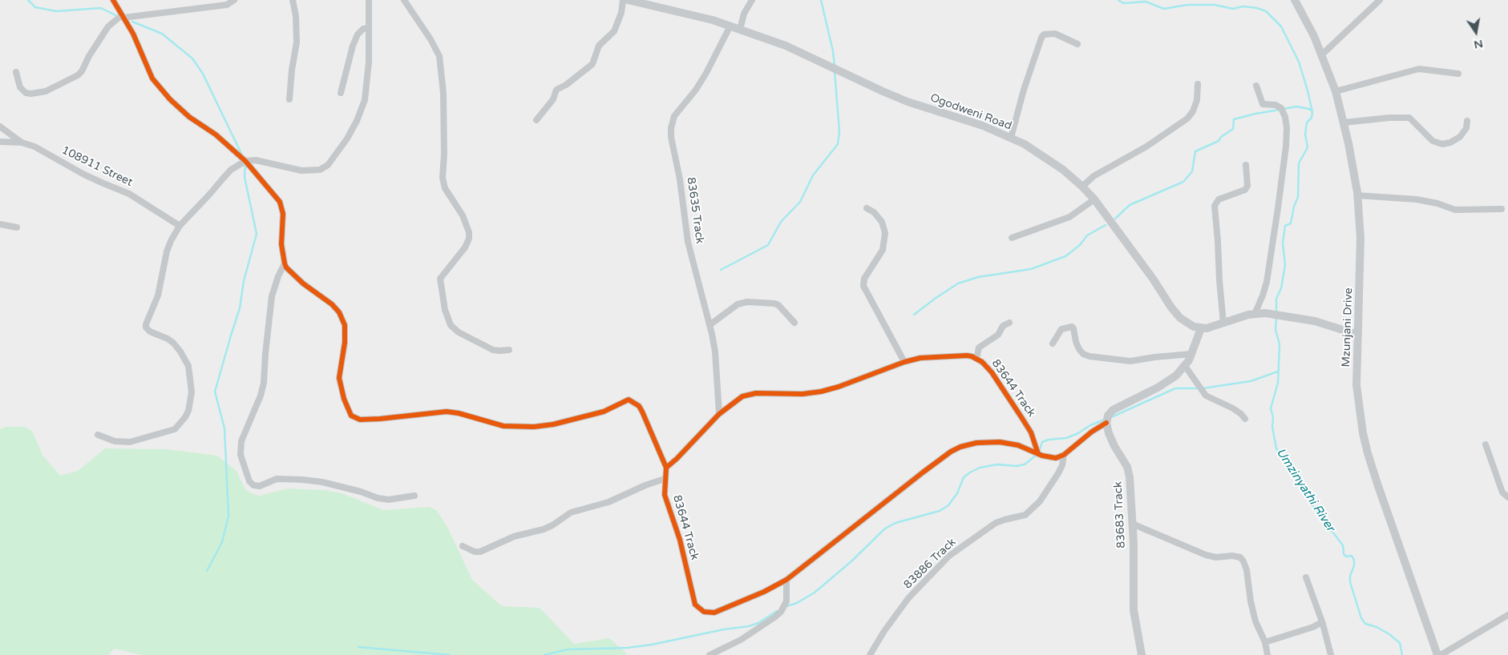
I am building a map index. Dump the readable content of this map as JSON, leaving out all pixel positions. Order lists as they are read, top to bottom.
{
  "streets": {
    "street": [
      "Ogodweni Road",
      "108911 Street",
      "83635 Track",
      "Mzunjani Drive",
      "83644 Track",
      "83683 Track",
      "83886 Track"
    ]
  },
  "crossings": [
    ["Ogodweni Road", "83635 Track"],
    ["83635 Track", "83644 Track"],
    ["83644 Track", "83886 Track"]
  ],
  "water": ["Umzinyathi River"],
  "north": "bottom"
}
